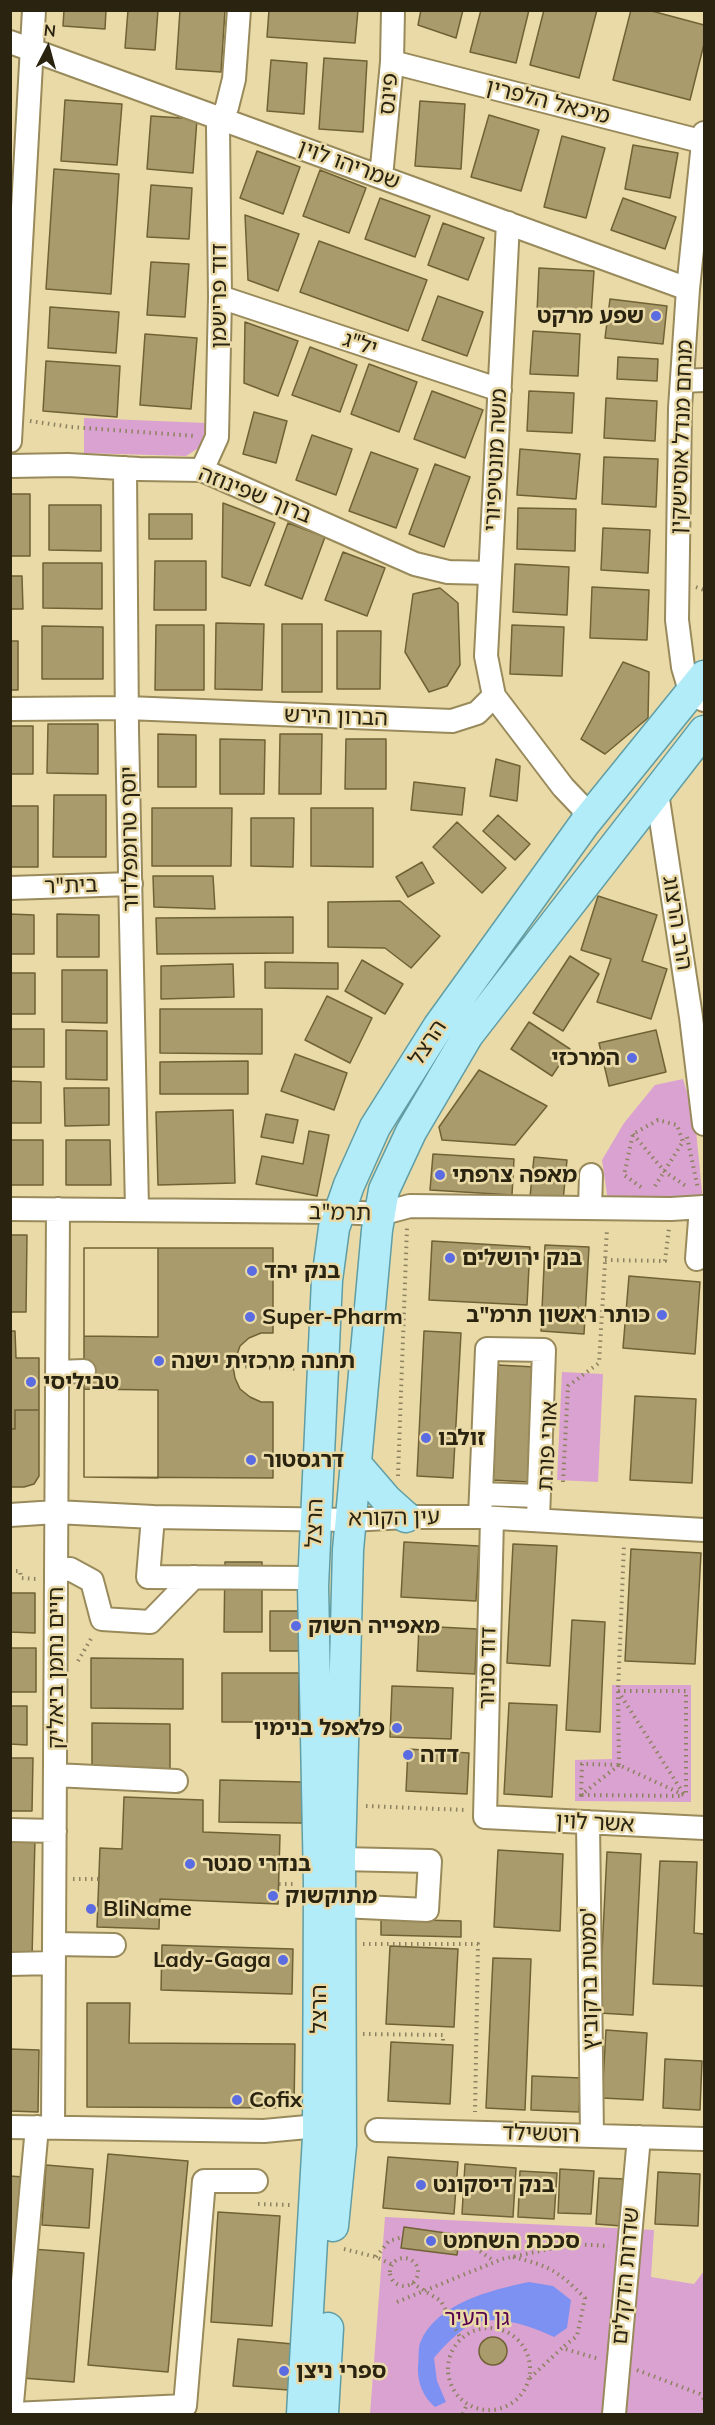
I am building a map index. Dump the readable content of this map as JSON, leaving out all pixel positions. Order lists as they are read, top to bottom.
{
  "streets": {
    "main road": ["הרצל"],
    "street": [
      "פינס",
      "מיכאל הלפרין",
      "שמריהו לוין",
      "דוד פרישמן",
      "יל\"ג",
      "מנחם מנדל אוסישקין",
      "משה מונטיפיורי",
      "ברוך שפינוזה",
      "הברון הירש",
      "יוסף טרומפלדור",
      "בית\"ר",
      "הרב הרצוג",
      "תרמ\"ב",
      "עין הקורא",
      "חיים נחמן ביאליק",
      "דוד סניור",
      "אשר לוין",
      "סמטת ברקוביץ'",
      "רוטשילד",
      "שדרות הדקלים"
    ],
    "path": ["אורי פורת"]
  },
  "crossings": [
    ["פינס", "מיכאל הלפרין"],
    ["פינס", "שמריהו לוין"],
    ["מיכאל הלפרין", "מנחם מנדל אוסישקין"],
    ["שמריהו לוין", "דוד פרישמן"],
    ["שמריהו לוין", "מנחם מנדל אוסישקין"],
    ["שמריהו לוין", "משה מונטיפיורי"],
    ["דוד פרישמן", "יל\"ג"],
    ["דוד פרישמן", "ברוך שפינוזה"],
    ["יל\"ג", "משה מונטיפיורי"],
    ["מנחם מנדל אוסישקין", "הרצל"],
    ["משה מונטיפיורי", "ברוך שפינוזה"],
    ["משה מונטיפיורי", "הברון הירש"],
    ["ברוך שפינוזה", "יוסף טרומפלדור"],
    ["הברון הירש", "יוסף טרומפלדור"],
    ["יוסף טרומפלדור", "בית\"ר"],
    ["יוסף טרומפלדור", "תרמ\"ב"],
    ["הרב הרצוג", "הרצל"],
    ["הרצל", "תרמ\"ב"],
    ["הרצל", "עין הקורא"],
    ["תרמ\"ב", "אורי פורת"],
    ["תרמ\"ב", "חיים נחמן ביאליק"],
    ["אורי פורת", "עין הקורא"],
    ["עין הקורא", "חיים נחמן ביאליק"],
    ["עין הקורא", "דוד סניור"],
    ["דוד סניור", "אשר לוין"],
    ["אשר לוין", "סמטת ברקוביץ'"],
    ["סמטת ברקוביץ'", "רוטשילד"],
    ["רוטשילד", "שדרות הדקלים"]
  ],
  "parks": ["גן העיר"],
  "places": [
    "שפע מרקט",
    "המרכזי",
    "מאפה צרפתי",
    "בנק ירושלים",
    "בנק יהד",
    "כותר ראשון תרמ\"ב",
    "Super-Pharm",
    "תחנה מרכזית ישנה",
    "טביליסי",
    "זולבו",
    "דרגסטור",
    "מאפייה השוק",
    "פלאפל בנימין",
    "דדה",
    "בנדרי סנטר",
    "מתוקשוק",
    "BliName",
    "Lady-Gaga",
    "Cofix",
    "בנק דיסקונט",
    "סככת השחמט",
    "ספרי ניצן"
  ],
  "north": "top"
}
